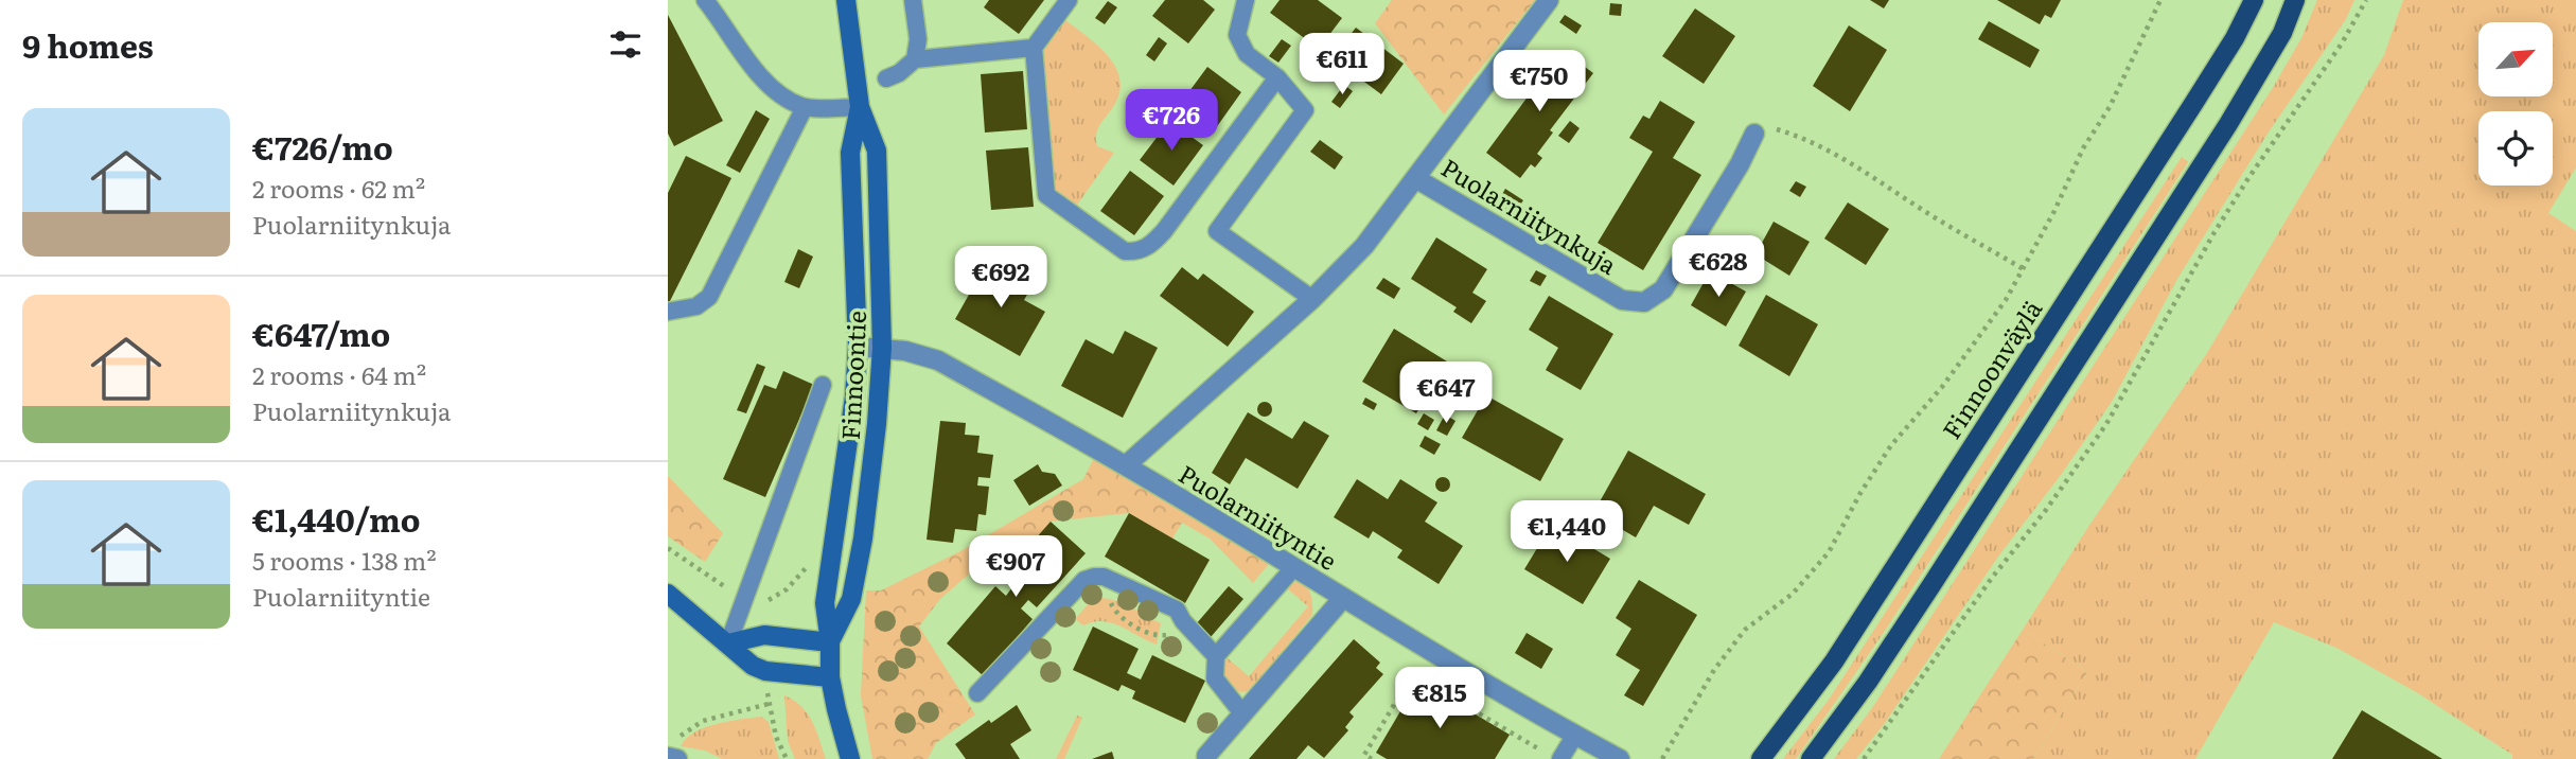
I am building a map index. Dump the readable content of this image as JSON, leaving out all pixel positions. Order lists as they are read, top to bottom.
{
  "streets": {
    "main road": ["Finnoonväylä"],
    "street": ["Puolarniitynkuja", "Finnoontie", "Puolarniityntie"]
  },
  "crossings": [
    ["Puolarniitynkuja", "Puolarniityntie"],
    ["Finnoontie", "Puolarniityntie"]
  ],
  "north": "top right",
  "page": {
    "heading": "9 homes",
    "price": [
      "€611",
      "€750",
      "€726",
      "€628",
      "€692",
      "€647",
      "€1,440",
      "€907",
      "€815"
    ],
    "list": [
      {
        "name": "€726/mo",
        "note": "2 rooms · 62 m² · Puolarniitynkuja"
      },
      {
        "name": "€647/mo",
        "note": "2 rooms · 64 m² · Puolarniitynkuja"
      },
      {
        "name": "€1,440/mo",
        "note": "5 rooms · 138 m² · Puolarniityntie"
      }
    ]
  }
}
